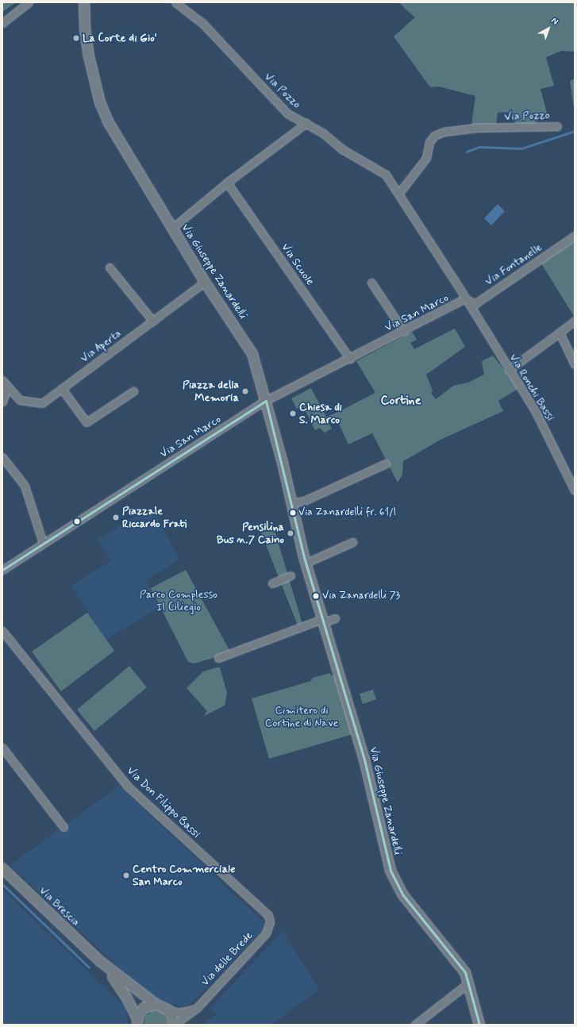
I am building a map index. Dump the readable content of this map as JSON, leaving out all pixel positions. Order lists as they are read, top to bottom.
{
  "streets": {
    "street": [
      "Via Pozzo",
      "Via Scuole",
      "Via Fontanelle",
      "Via Giuseppe Zanardelli",
      "Via San Marco",
      "Via Aperta",
      "Via Ronchi Bassi",
      "Via Don Filippo Bassi",
      "Via Brescia",
      "Via delle Brede"
    ]
  },
  "crossings": [
    ["Via Pozzo", "Via Fontanelle"],
    ["Via Pozzo", "Via San Marco"],
    ["Via Pozzo", "Via Ronchi Bassi"],
    ["Via Scuole", "Via San Marco"],
    ["Via Fontanelle", "Via San Marco"],
    ["Via Fontanelle", "Via Ronchi Bassi"],
    ["Via Giuseppe Zanardelli", "Via San Marco"],
    ["Via Giuseppe Zanardelli", "Via Aperta"],
    ["Via San Marco", "Via Ronchi Bassi"],
    ["Via Don Filippo Bassi", "Via delle Brede"]
  ],
  "districts": ["Cortine"],
  "parks": ["Parco Complesso Il Ciliegio", "Cimitero di Cortine di Nave"],
  "places": [
    "La Corte di Gio'",
    "Piazza della Memoria",
    "Chiesa di S. Marco",
    "Via Zanardelli fr. 61/l",
    "Piazzale Riccardo Frati",
    "Pensilina Bus n.7 Caino",
    "Via Zanardelli 73",
    "Centro Commerciale San Marco"
  ],
  "north": "top right"
}
